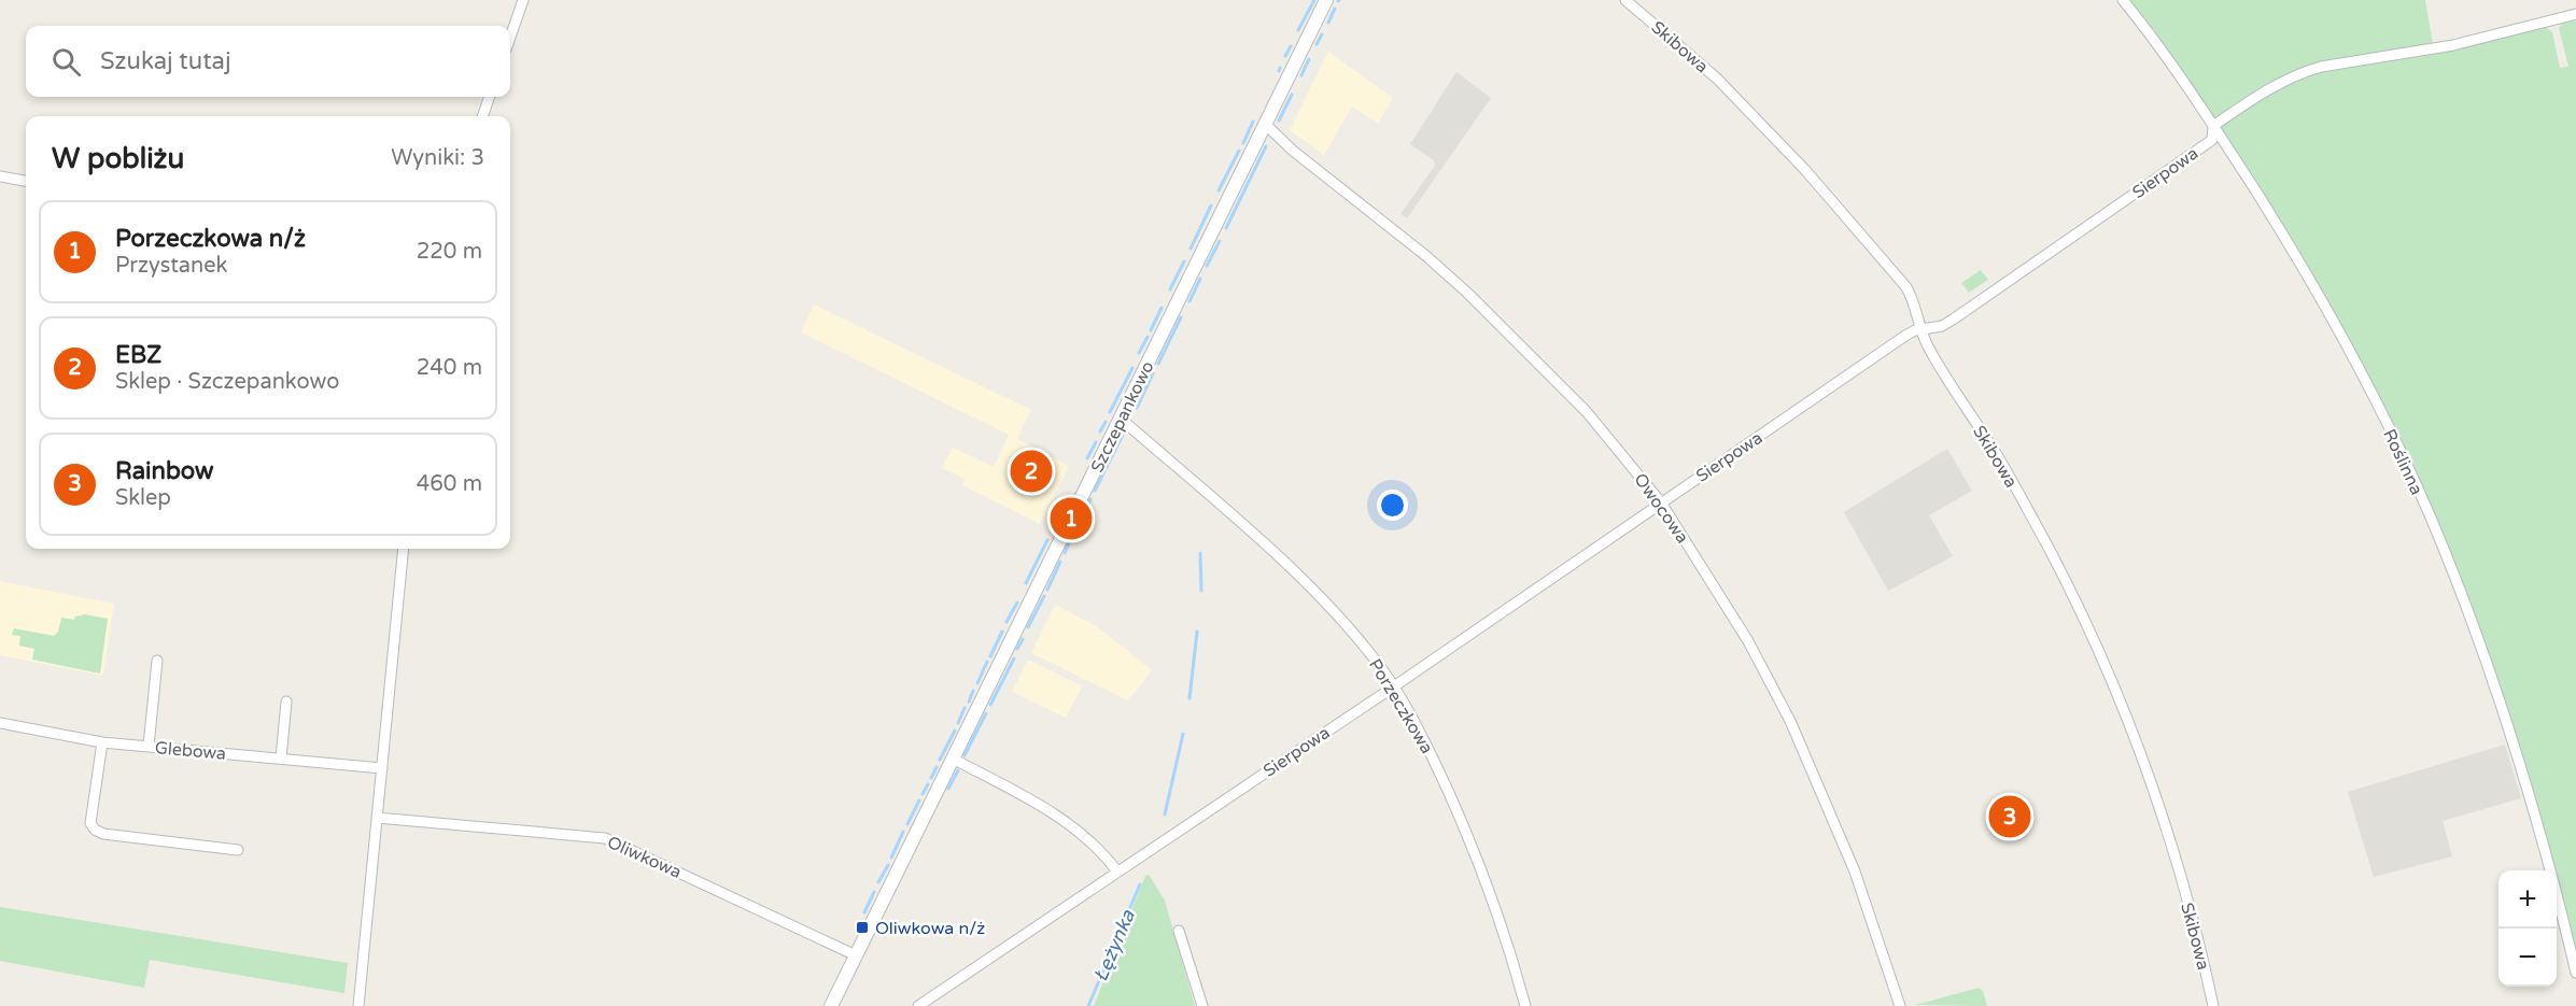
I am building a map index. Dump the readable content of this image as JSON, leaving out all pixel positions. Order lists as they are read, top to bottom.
{
  "streets": {
    "street": [
      "Skibowa",
      "Sierpowa",
      "Szczepankowo",
      "Roślinna",
      "Owocowa",
      "Porzeczkowa",
      "Glebowa",
      "Oliwkowa"
    ]
  },
  "crossings": [
    ["Skibowa", "Sierpowa"],
    ["Sierpowa", "Roślinna"],
    ["Sierpowa", "Owocowa"],
    ["Sierpowa", "Porzeczkowa"],
    ["Szczepankowo", "Owocowa"],
    ["Szczepankowo", "Porzeczkowa"],
    ["Szczepankowo", "Oliwkowa"]
  ],
  "water": ["Łężynka"],
  "places": {
    "transit": ["Oliwkowa n/ż"]
  },
  "page": {
    "search": "Szukaj tutaj",
    "heading": ["W pobliżu", "Wyniki: 3"],
    "list": [
      {
        "mark": "1",
        "name": "Porzeczkowa n/ż",
        "note": "Przystanek",
        "value": "220 m"
      },
      {
        "mark": "2",
        "name": "EBZ",
        "note": "Sklep · Szczepankowo",
        "value": "240 m"
      },
      {
        "mark": "3",
        "name": "Rainbow",
        "note": "Sklep",
        "value": "460 m"
      }
    ],
    "pins": ["2", "1", "3"],
    "map_buttons": ["+", "−"]
  }
}
